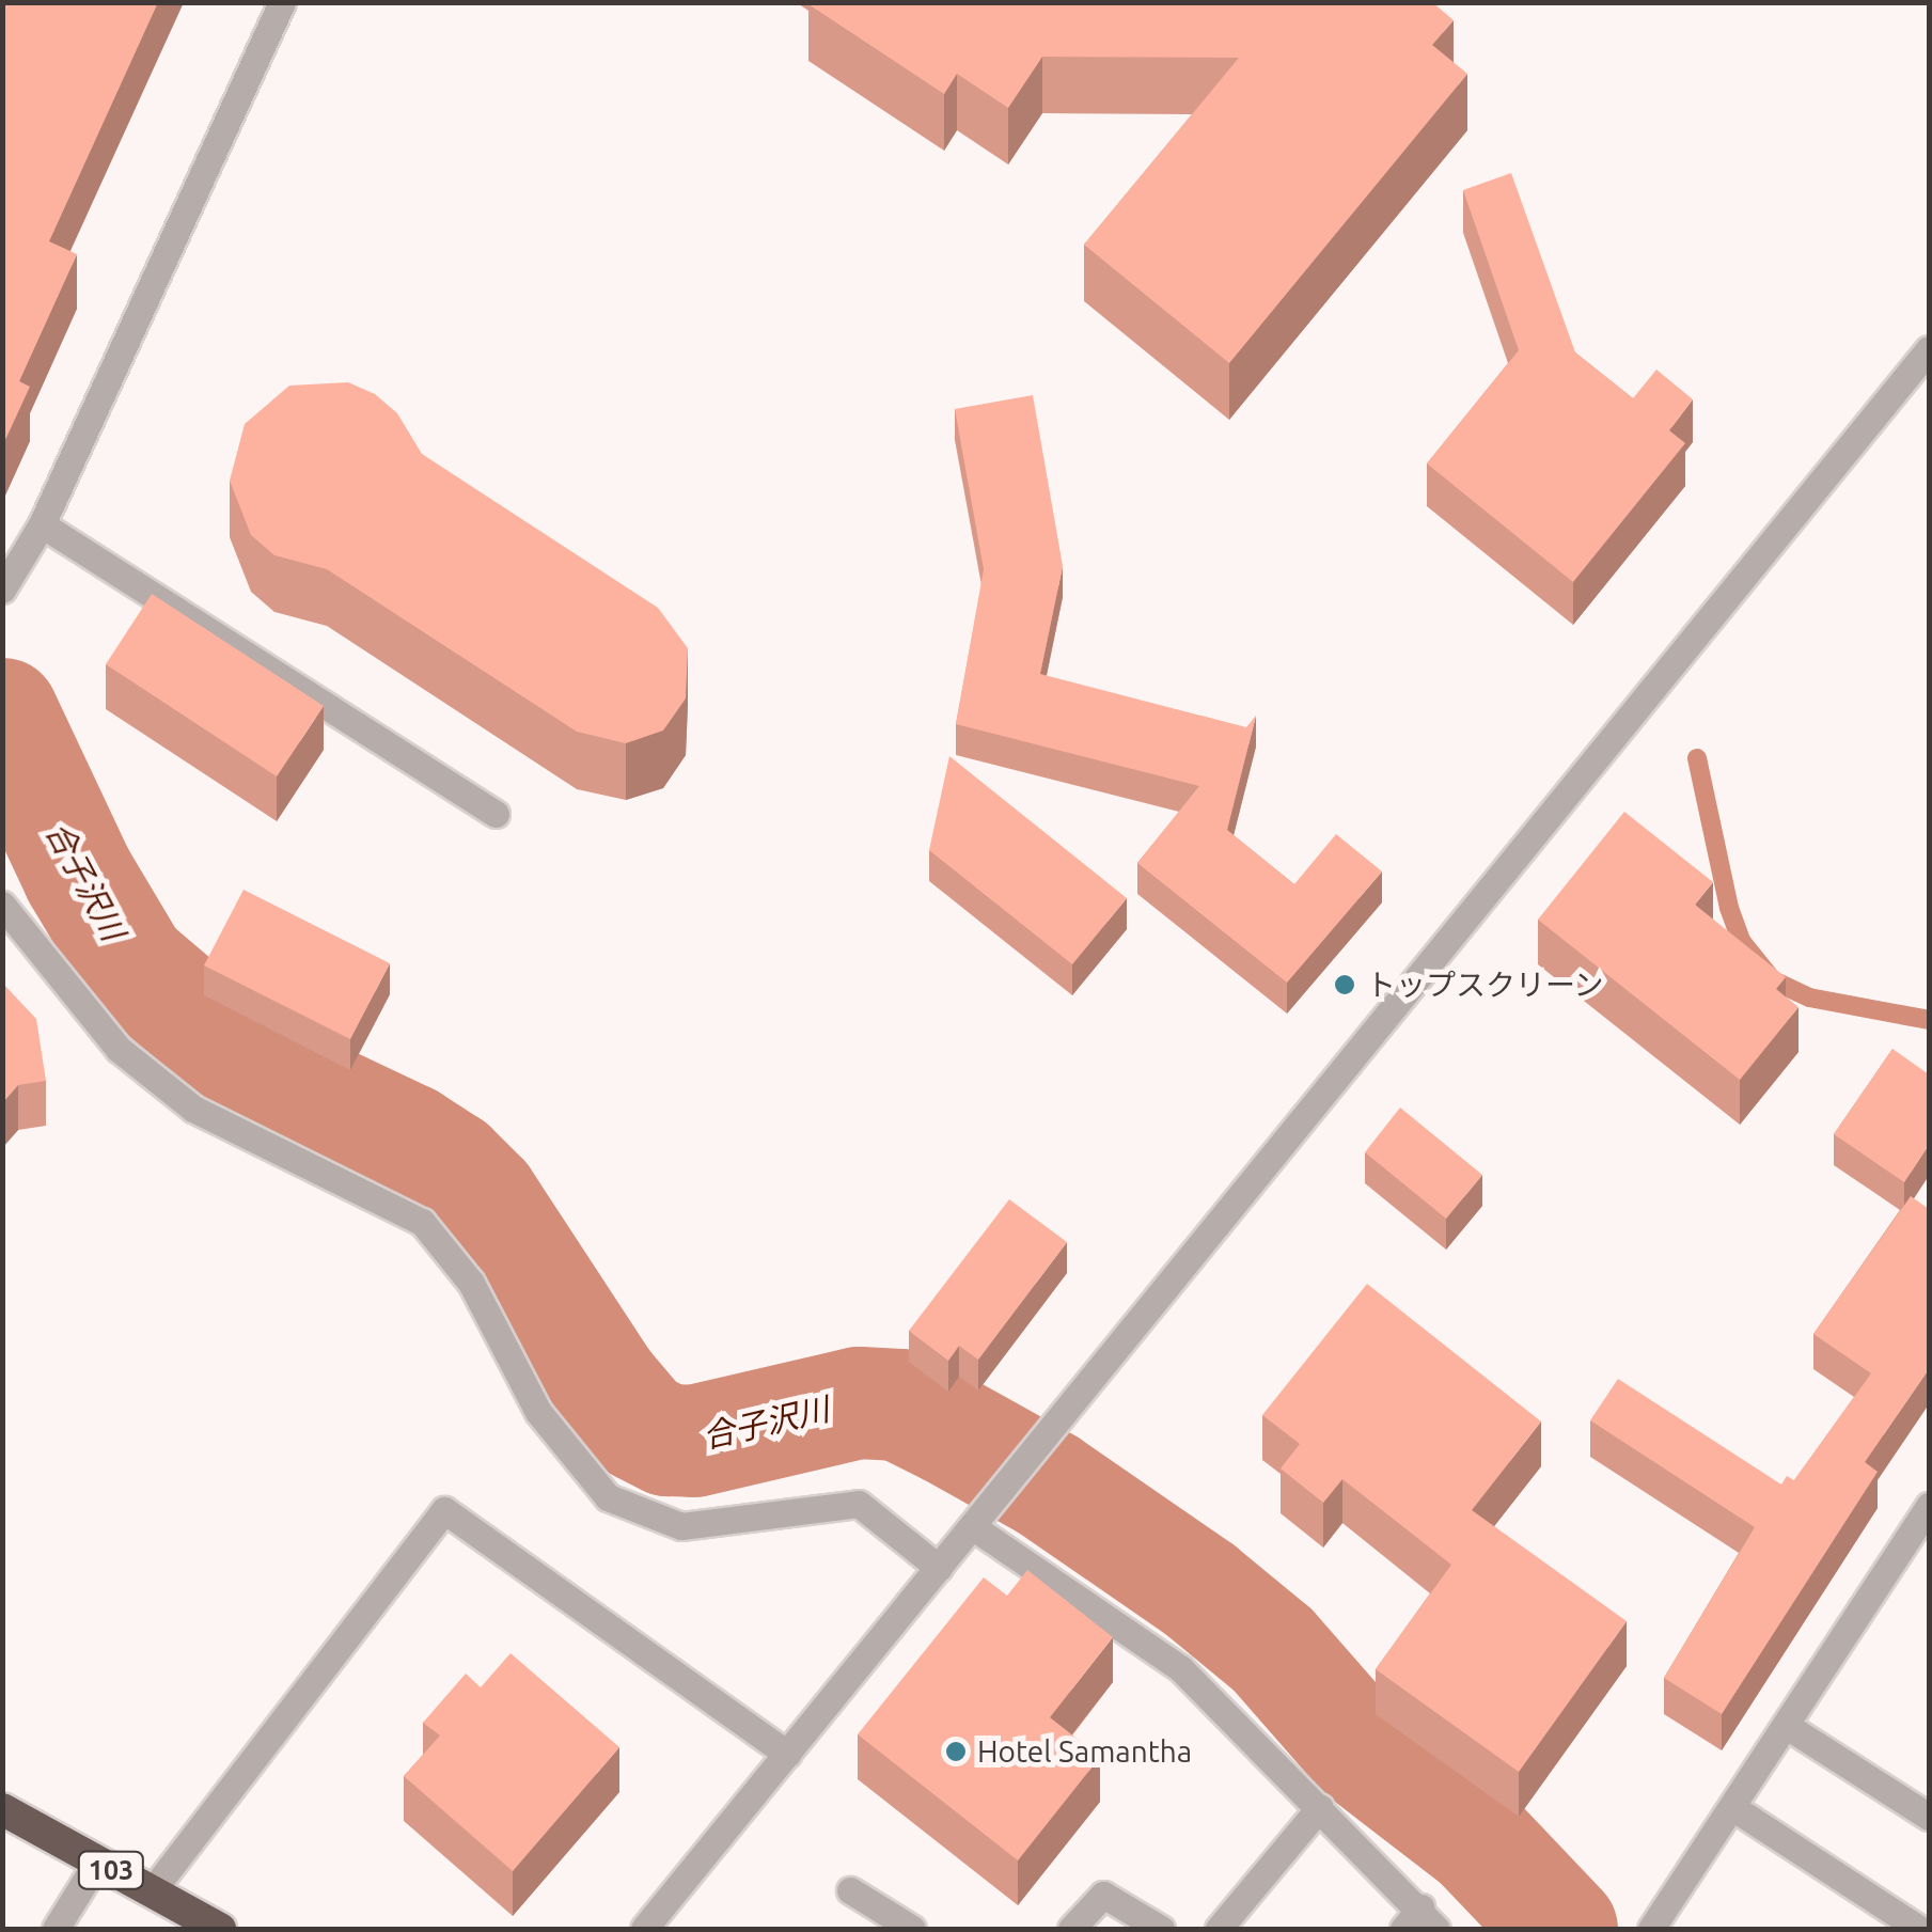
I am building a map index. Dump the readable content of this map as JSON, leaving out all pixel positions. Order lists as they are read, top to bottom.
{
  "streets": {
    "highway": ["103"]
  },
  "water": ["合子沢川"],
  "places": ["トップスクリーン", "Hotel Samantha"]
}
